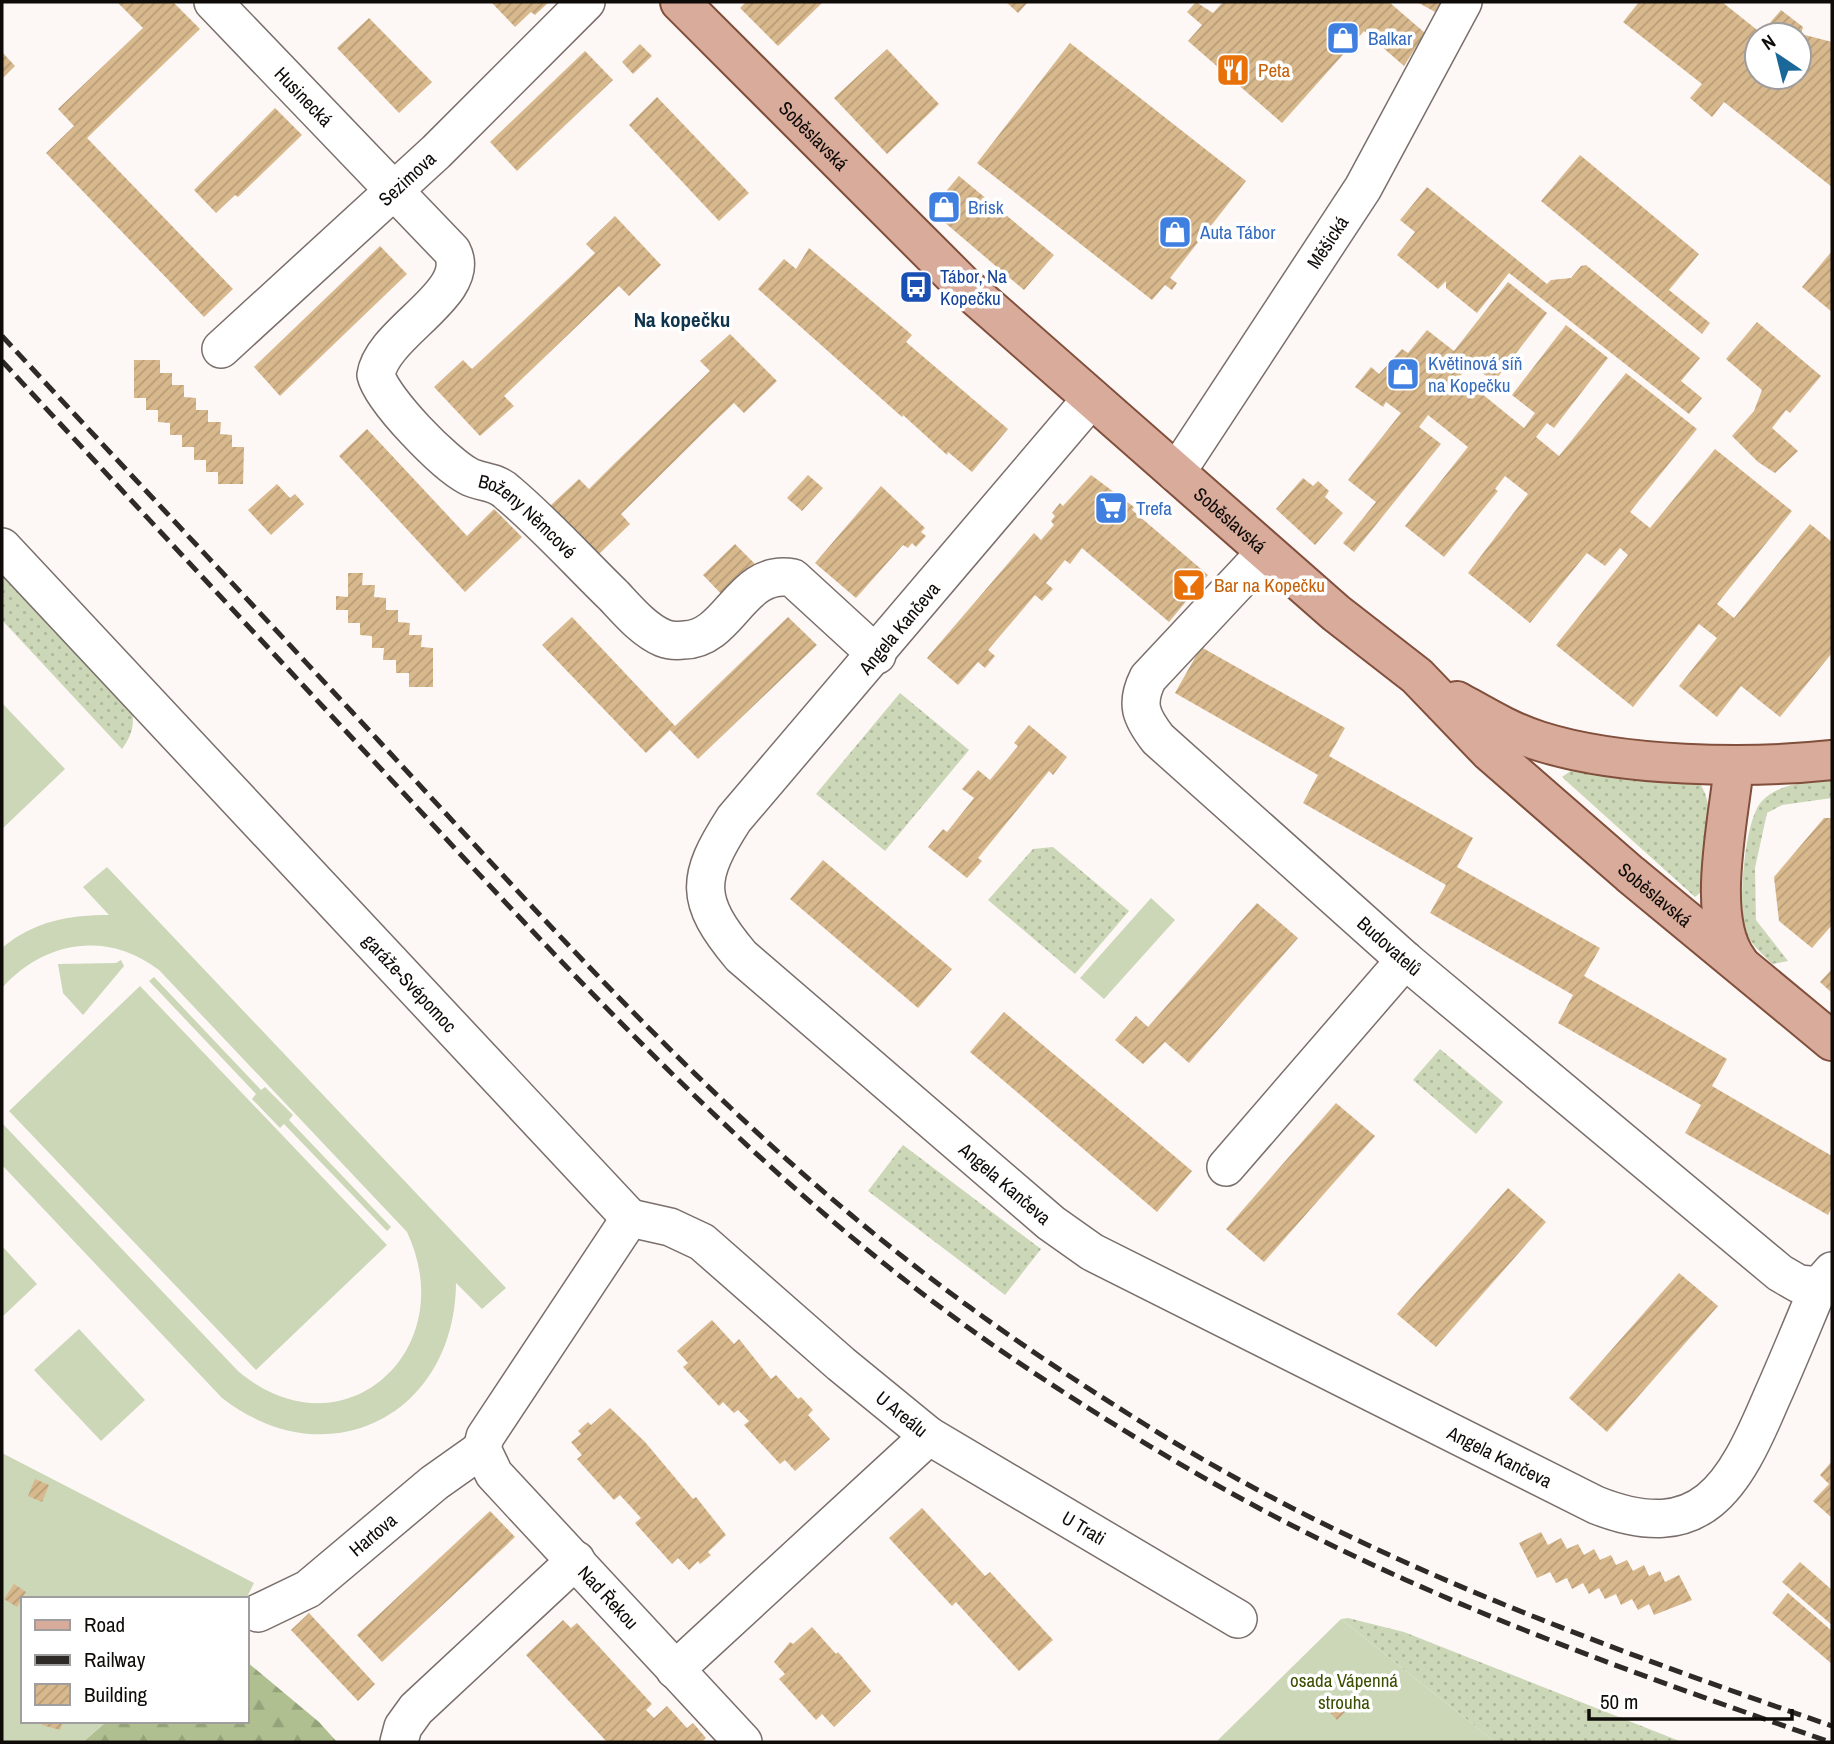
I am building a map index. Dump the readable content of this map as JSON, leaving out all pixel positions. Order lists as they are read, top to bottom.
{
  "streets": {
    "main road": ["Soběslavská"],
    "street": [
      "Husinecká",
      "Sezimova",
      "Měšická",
      "Boženy Němcové",
      "Angela Kančeva",
      "Budovatelů",
      "garáže-Svépomoc",
      "U Areálu",
      "U Trati",
      "Hartova",
      "Nad Řekou"
    ]
  },
  "crossings": [
    ["Husinecká", "Sezimova"],
    ["Husinecká", "Boženy Němcové"],
    ["Soběslavská", "Měšická"],
    ["Soběslavská", "Angela Kančeva"],
    ["Soběslavská", "Budovatelů"],
    ["Sezimova", "Boženy Němcové"],
    ["Boženy Němcové", "Angela Kančeva"],
    ["Angela Kančeva", "Budovatelů"],
    ["garáže-Svépomoc", "U Areálu"],
    ["U Areálu", "U Trati"],
    ["U Areálu", "Nad Řekou"],
    ["Hartova", "Nad Řekou"]
  ],
  "districts": ["Na kopečku"],
  "parks": ["osada Vápenná strouha"],
  "places": {
    "shop": [
      "Balkar",
      "Brisk",
      "Auta Tábor",
      "Květinová síň na Kopečku"
    ],
    "restaurant": ["Peta"],
    "bus stop": ["Tábor, Na Kopečku"],
    "supermarket": ["Trefa"],
    "bar": ["Bar na Kopečku"]
  },
  "legend": ["Road", "Railway", "Building"],
  "scale_bar": "50 m",
  "north": "top left"
}
